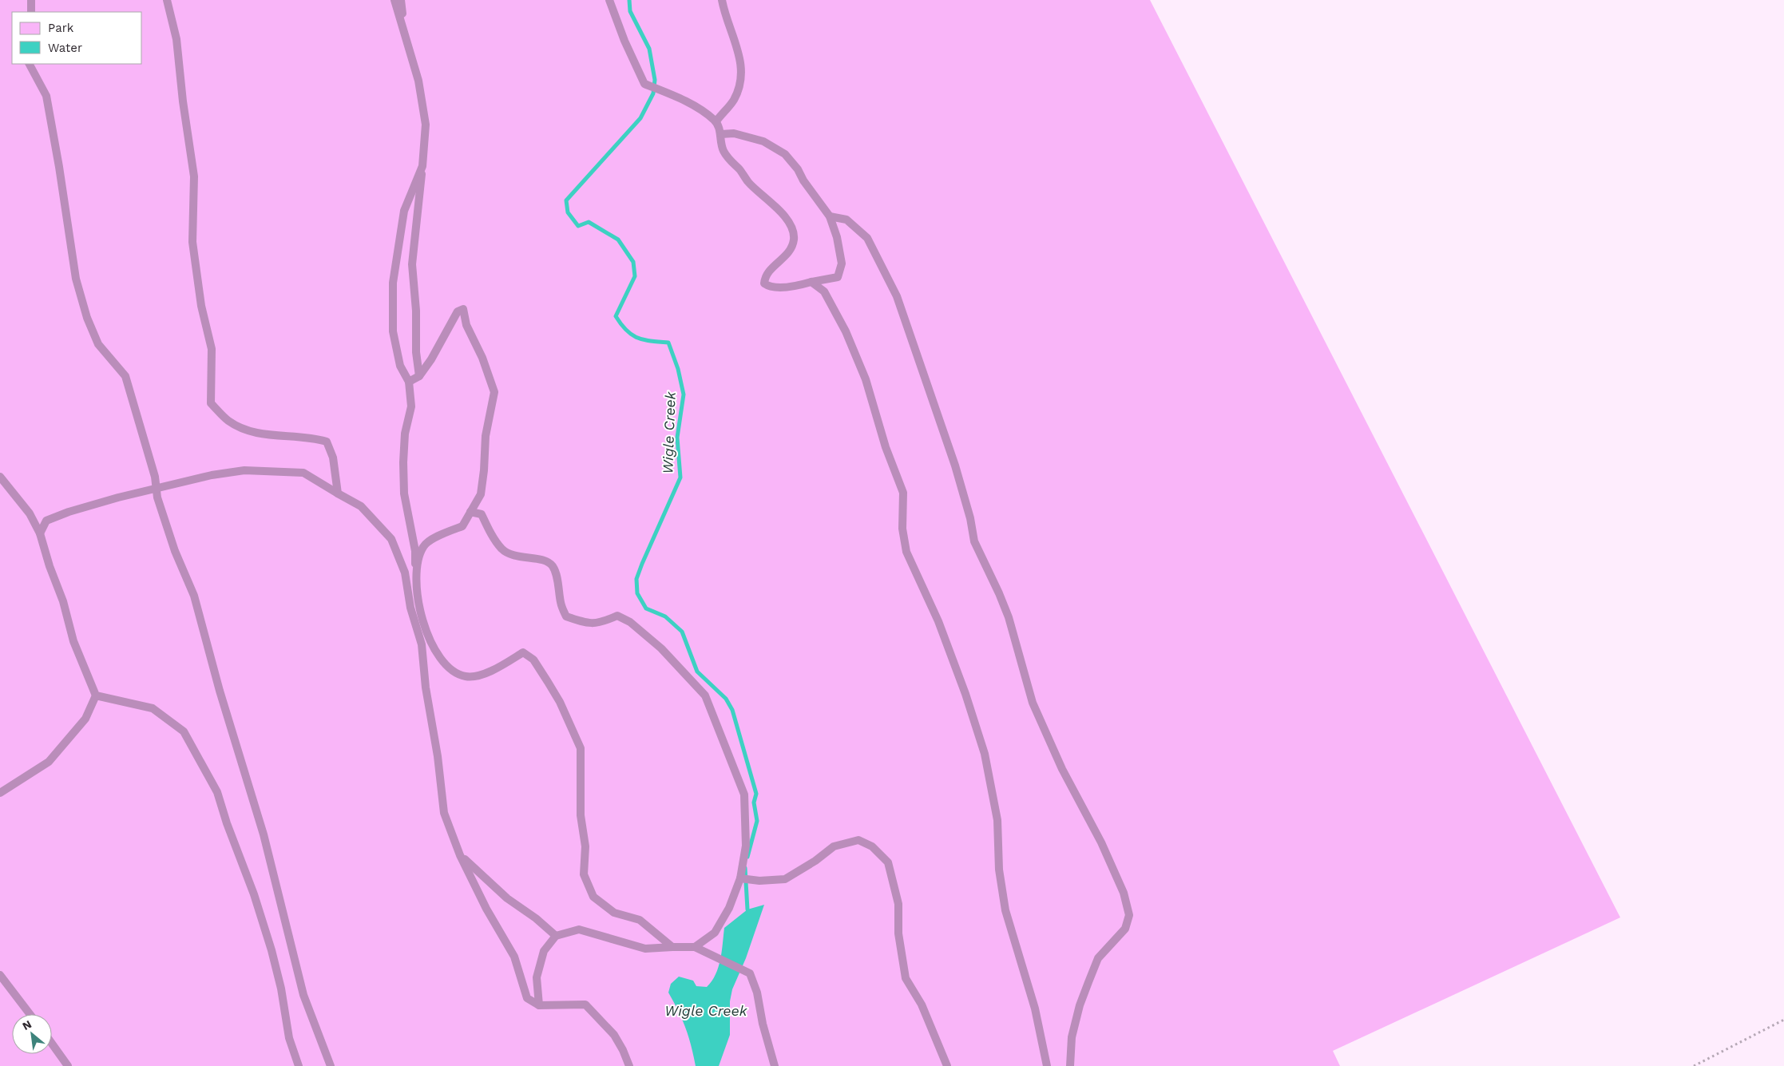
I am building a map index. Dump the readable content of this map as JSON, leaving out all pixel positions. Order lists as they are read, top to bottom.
{
  "water": ["Wigle Creek"],
  "legend": ["Park", "Water"],
  "north": "top left"
}
